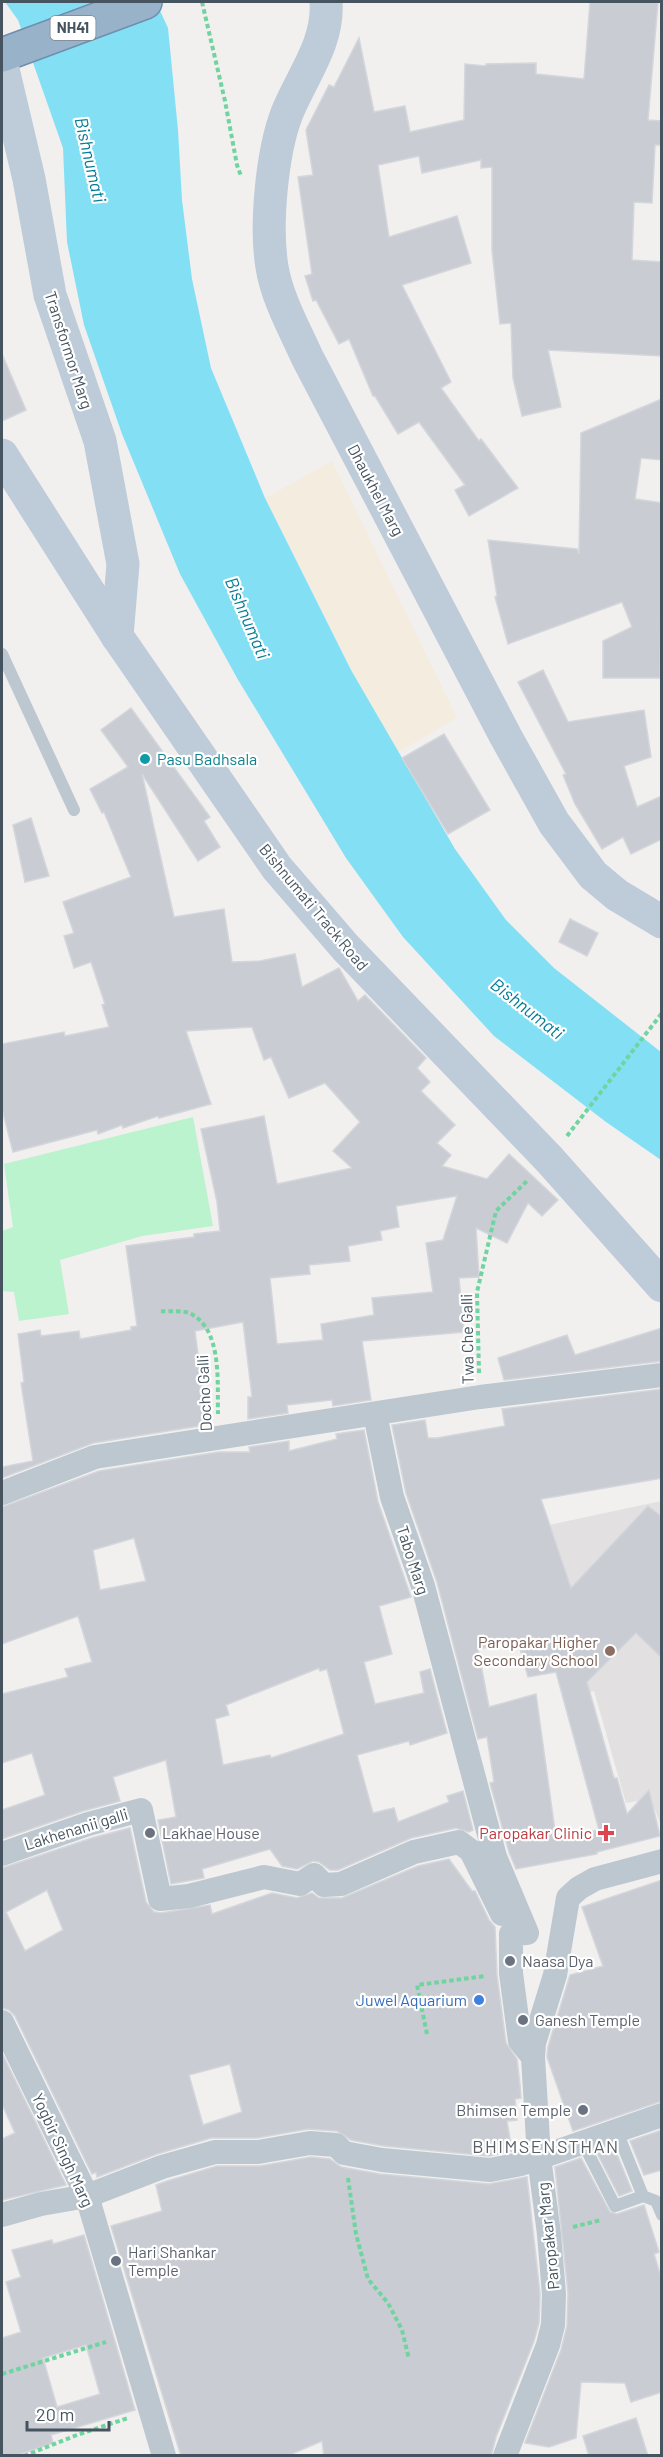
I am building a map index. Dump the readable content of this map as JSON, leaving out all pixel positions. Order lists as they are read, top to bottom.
{
  "streets": {
    "highway": ["NH41"],
    "main road": ["Transformor Marg", "Dhaukhel Marg", "Bishnumati Track Road"],
    "street": [
      "Tabo Marg",
      "Lakhenanii galli",
      "Yogbir Singh Marg",
      "Paropakar Marg"
    ],
    "path": ["Twa Che Galli", "Docho Galli"]
  },
  "crossings": [
    ["Transformor Marg", "Bishnumati Track Road"],
    ["Bishnumati Track Road", "Twa Che Galli"],
    ["Tabo Marg", "Lakhenanii galli"]
  ],
  "districts": ["BHIMSENSTHAN"],
  "water": ["Bishnumati"],
  "places": {
    "other": [
      "Pasu Badhsala",
      "Paropakar Higher Secondary School",
      "Lakhae House",
      "Naasa Dya",
      "Juwel Aquarium",
      "Ganesh Temple",
      "Bhimsen Temple",
      "Hari Shankar Temple"
    ],
    "health": ["Paropakar Clinic"]
  },
  "scale_bar": "20 m"
}
